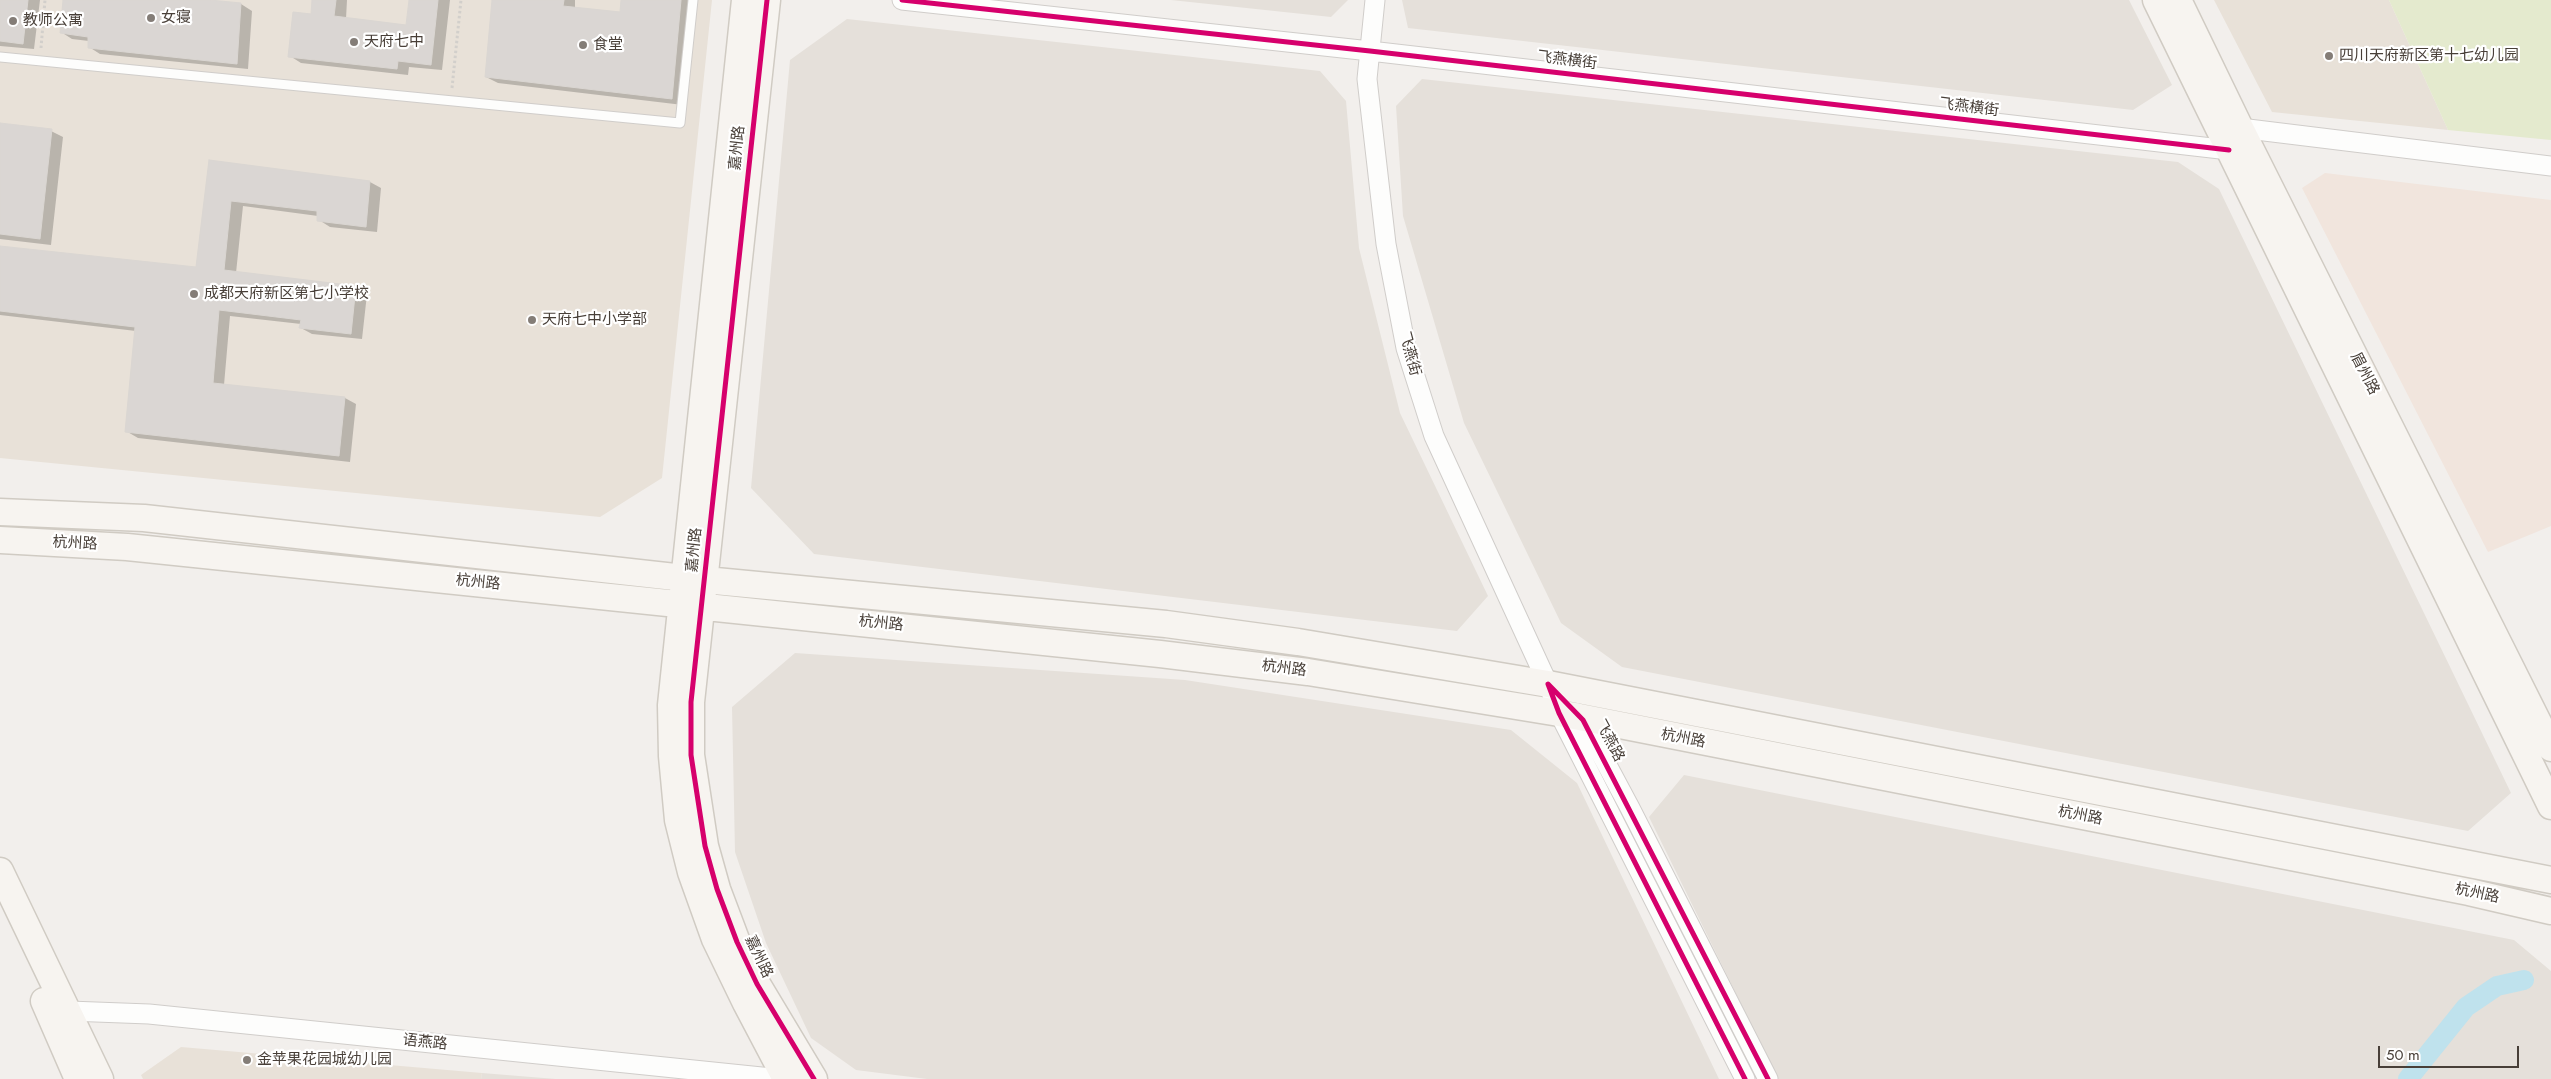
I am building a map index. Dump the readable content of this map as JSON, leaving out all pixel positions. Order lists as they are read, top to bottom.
{
  "streets": {
    "main road": ["嘉州路", "眉州路", "杭州路"],
    "street": [
      "飞燕横街",
      "飞燕街",
      "飞燕路",
      "语燕路"
    ]
  },
  "crossings": [
    ["飞燕横街", "飞燕街"],
    ["飞燕横街", "眉州路"],
    ["嘉州路", "杭州路"],
    ["飞燕街", "杭州路"],
    ["飞燕街", "飞燕路"],
    ["杭州路", "飞燕路"]
  ],
  "places": [
    "女寝",
    "教师公寓",
    "天府七中",
    "食堂",
    "四川天府新区第十七幼儿园",
    "成都天府新区第七小学校",
    "天府七中小学部",
    "金苹果花园城幼儿园"
  ],
  "scale_bar": "50 m"
}
